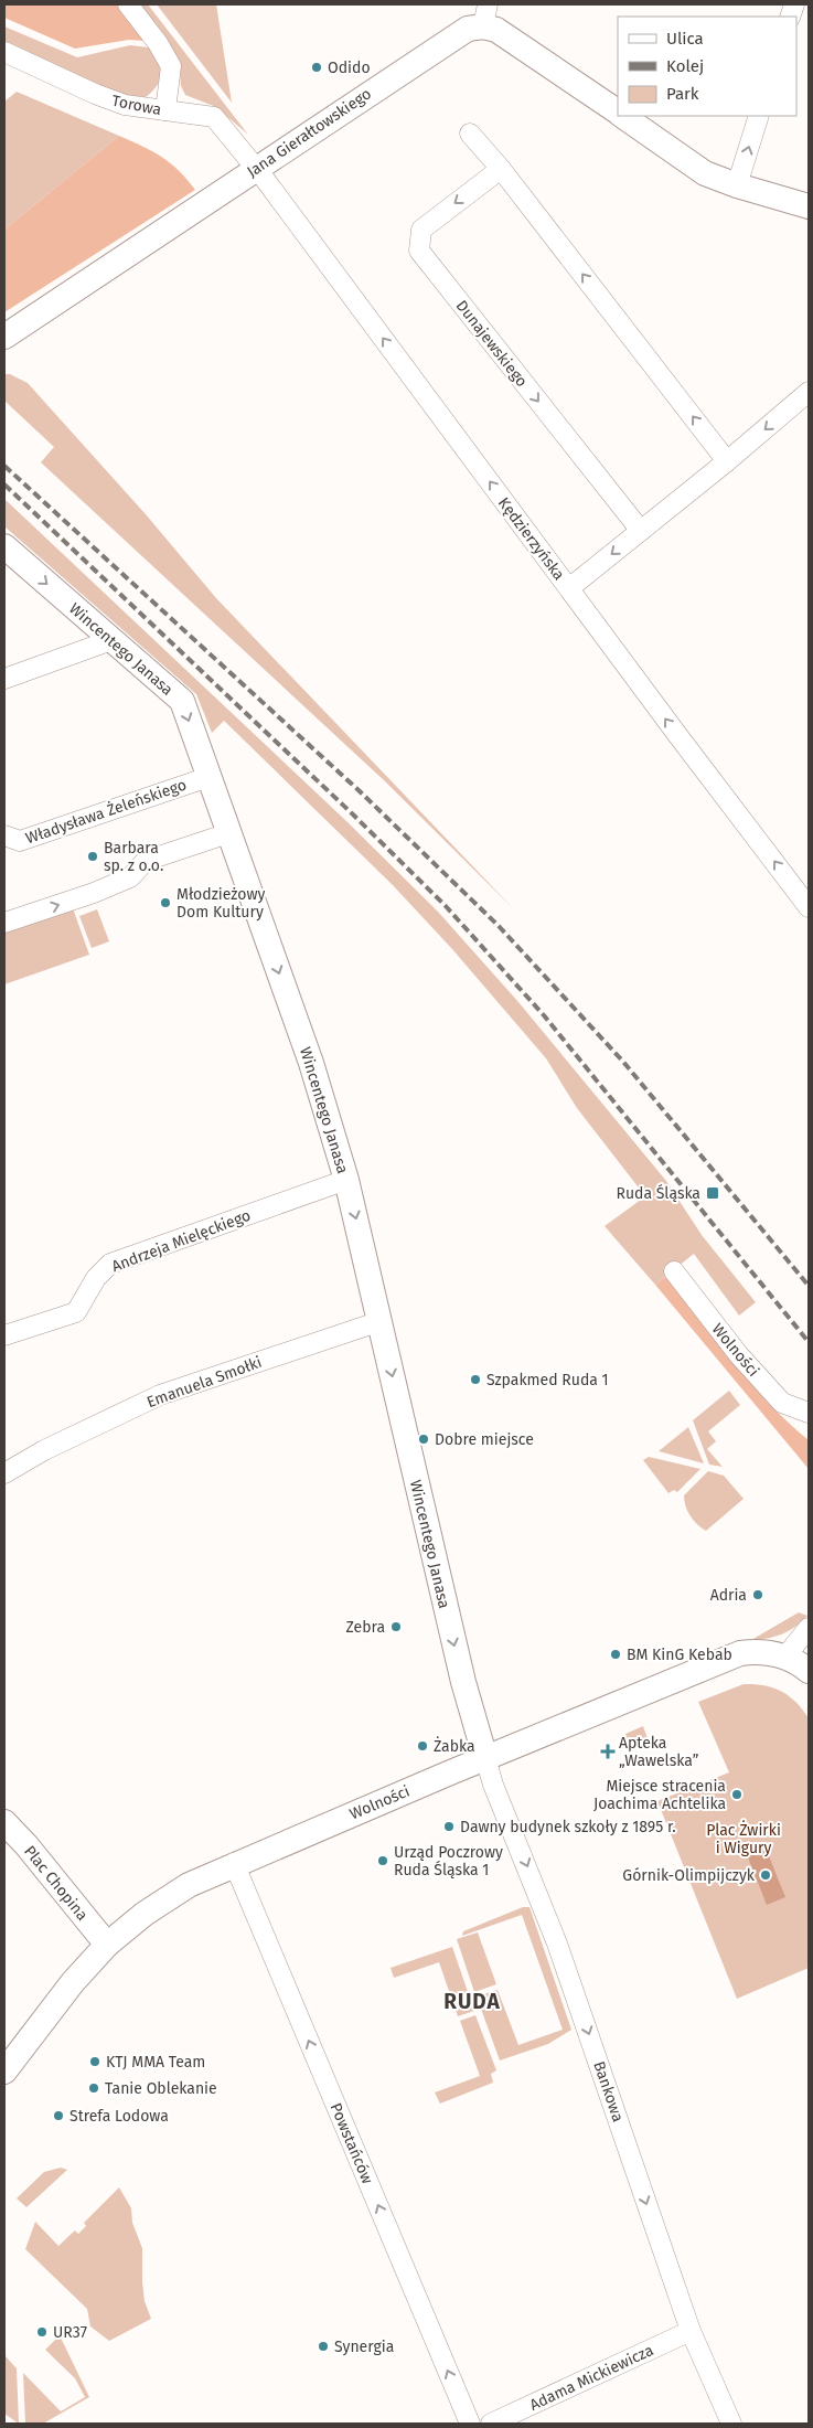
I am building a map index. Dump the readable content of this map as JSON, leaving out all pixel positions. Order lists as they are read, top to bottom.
{
  "streets": {
    "street": [
      "Torowa",
      "Jana Gierałtowskiego",
      "Dunajewskiego",
      "Kędzierzyńska",
      "Wincentego Janasa",
      "Władysława Żeleńskiego",
      "Andrzeja Mielęckiego",
      "Wolności",
      "Emanuela Smołki",
      "Plac Chopina",
      "Bankowa",
      "Powstańców",
      "Adama Mickiewicza"
    ]
  },
  "crossings": [
    ["Torowa", "Jana Gierałtowskiego"],
    ["Torowa", "Kędzierzyńska"],
    ["Jana Gierałtowskiego", "Kędzierzyńska"],
    ["Wincentego Janasa", "Władysława Żeleńskiego"],
    ["Wincentego Janasa", "Andrzeja Mielęckiego"],
    ["Wincentego Janasa", "Wolności"],
    ["Wincentego Janasa", "Emanuela Smołki"],
    ["Wincentego Janasa", "Bankowa"],
    ["Wolności", "Plac Chopina"],
    ["Wolności", "Bankowa"],
    ["Wolności", "Powstańców"],
    ["Bankowa", "Adama Mickiewicza"]
  ],
  "one_way": [
    "Kędzierzyńska",
    "Wincentego Janasa",
    "Bankowa",
    "Powstańców"
  ],
  "districts": ["RUDA"],
  "parks": ["Plac Żwirki i Wigury"],
  "places": {
    "other": [
      "Odido",
      "Barbara sp. z o.o.",
      "Młodzieżowy Dom Kultury",
      "Szpakmed Ruda 1",
      "Dobre miejsce",
      "Adria",
      "Zebra",
      "BM KinG Kebab",
      "Żabka",
      "Miejsce stracenia Joachima Achtelika",
      "Dawny budynek szkoły z 1895 r.",
      "Urząd Poczrowy Ruda Śląska 1",
      "Górnik-Olimpijczyk",
      "KTJ MMA Team",
      "Tanie Oblekanie",
      "Strefa Lodowa",
      "UR37",
      "Synergia"
    ],
    "transit": ["Ruda Śląska"],
    "health": ["Apteka „Wawelska”"]
  },
  "legend": ["Ulica", "Kolej", "Park"]
}
